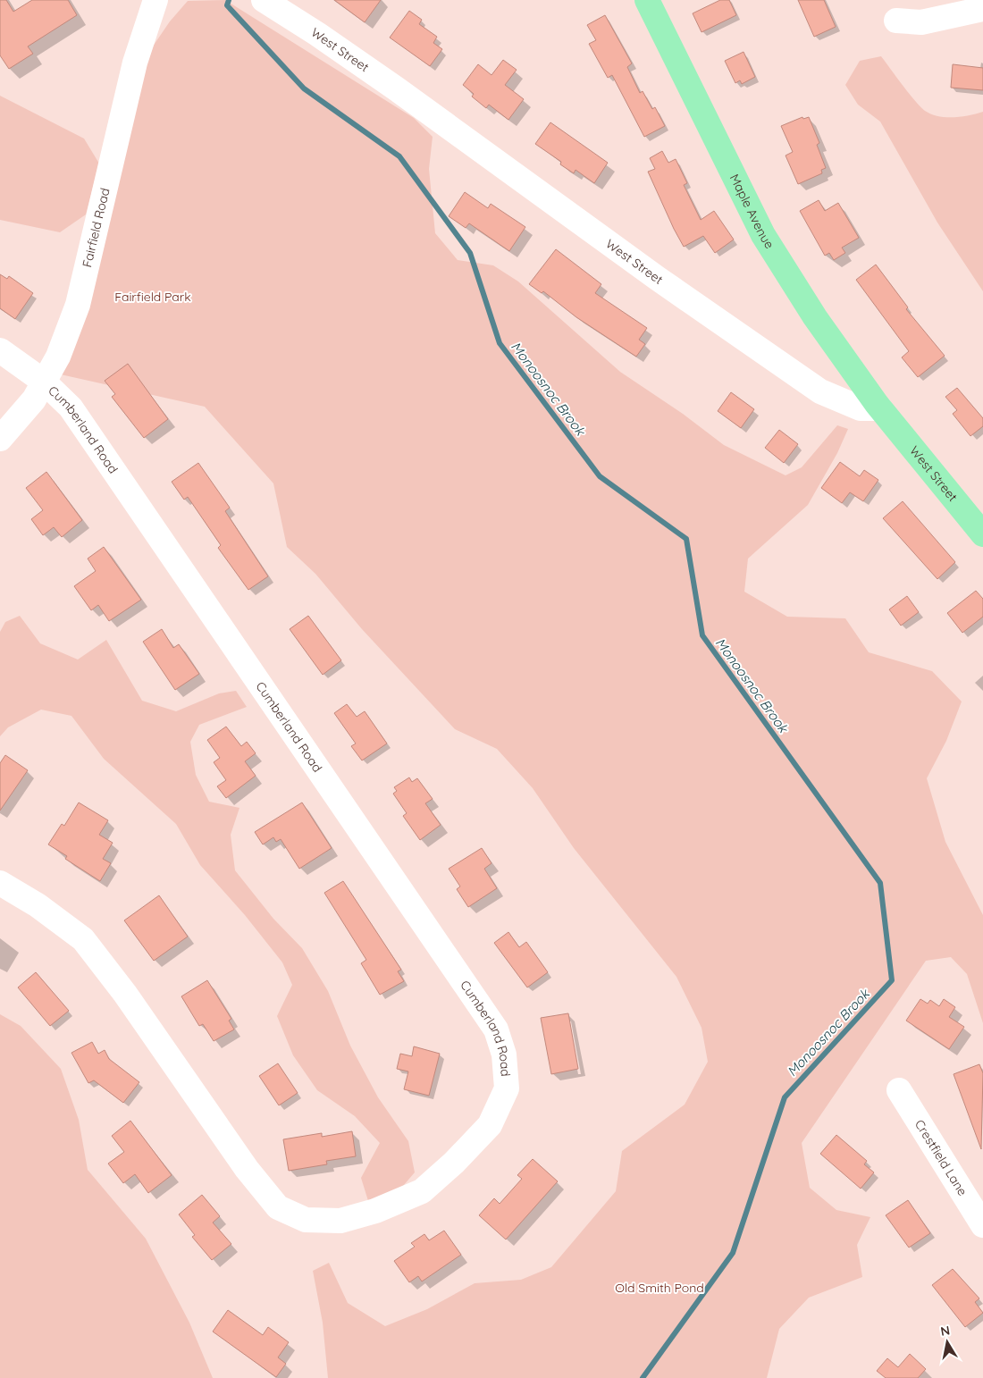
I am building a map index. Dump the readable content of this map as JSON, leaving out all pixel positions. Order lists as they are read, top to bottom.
{
  "streets": {
    "main road": ["West Street", "Maple Avenue"],
    "street": ["Fairfield Road", "Cumberland Road", "Crestfield Lane"]
  },
  "crossings": [
    ["West Street", "Maple Avenue"],
    ["Fairfield Road", "Cumberland Road"]
  ],
  "water": ["Monoosnoc Brook"],
  "parks": ["Fairfield Park", "Old Smith Pond"],
  "north": "top"
}
